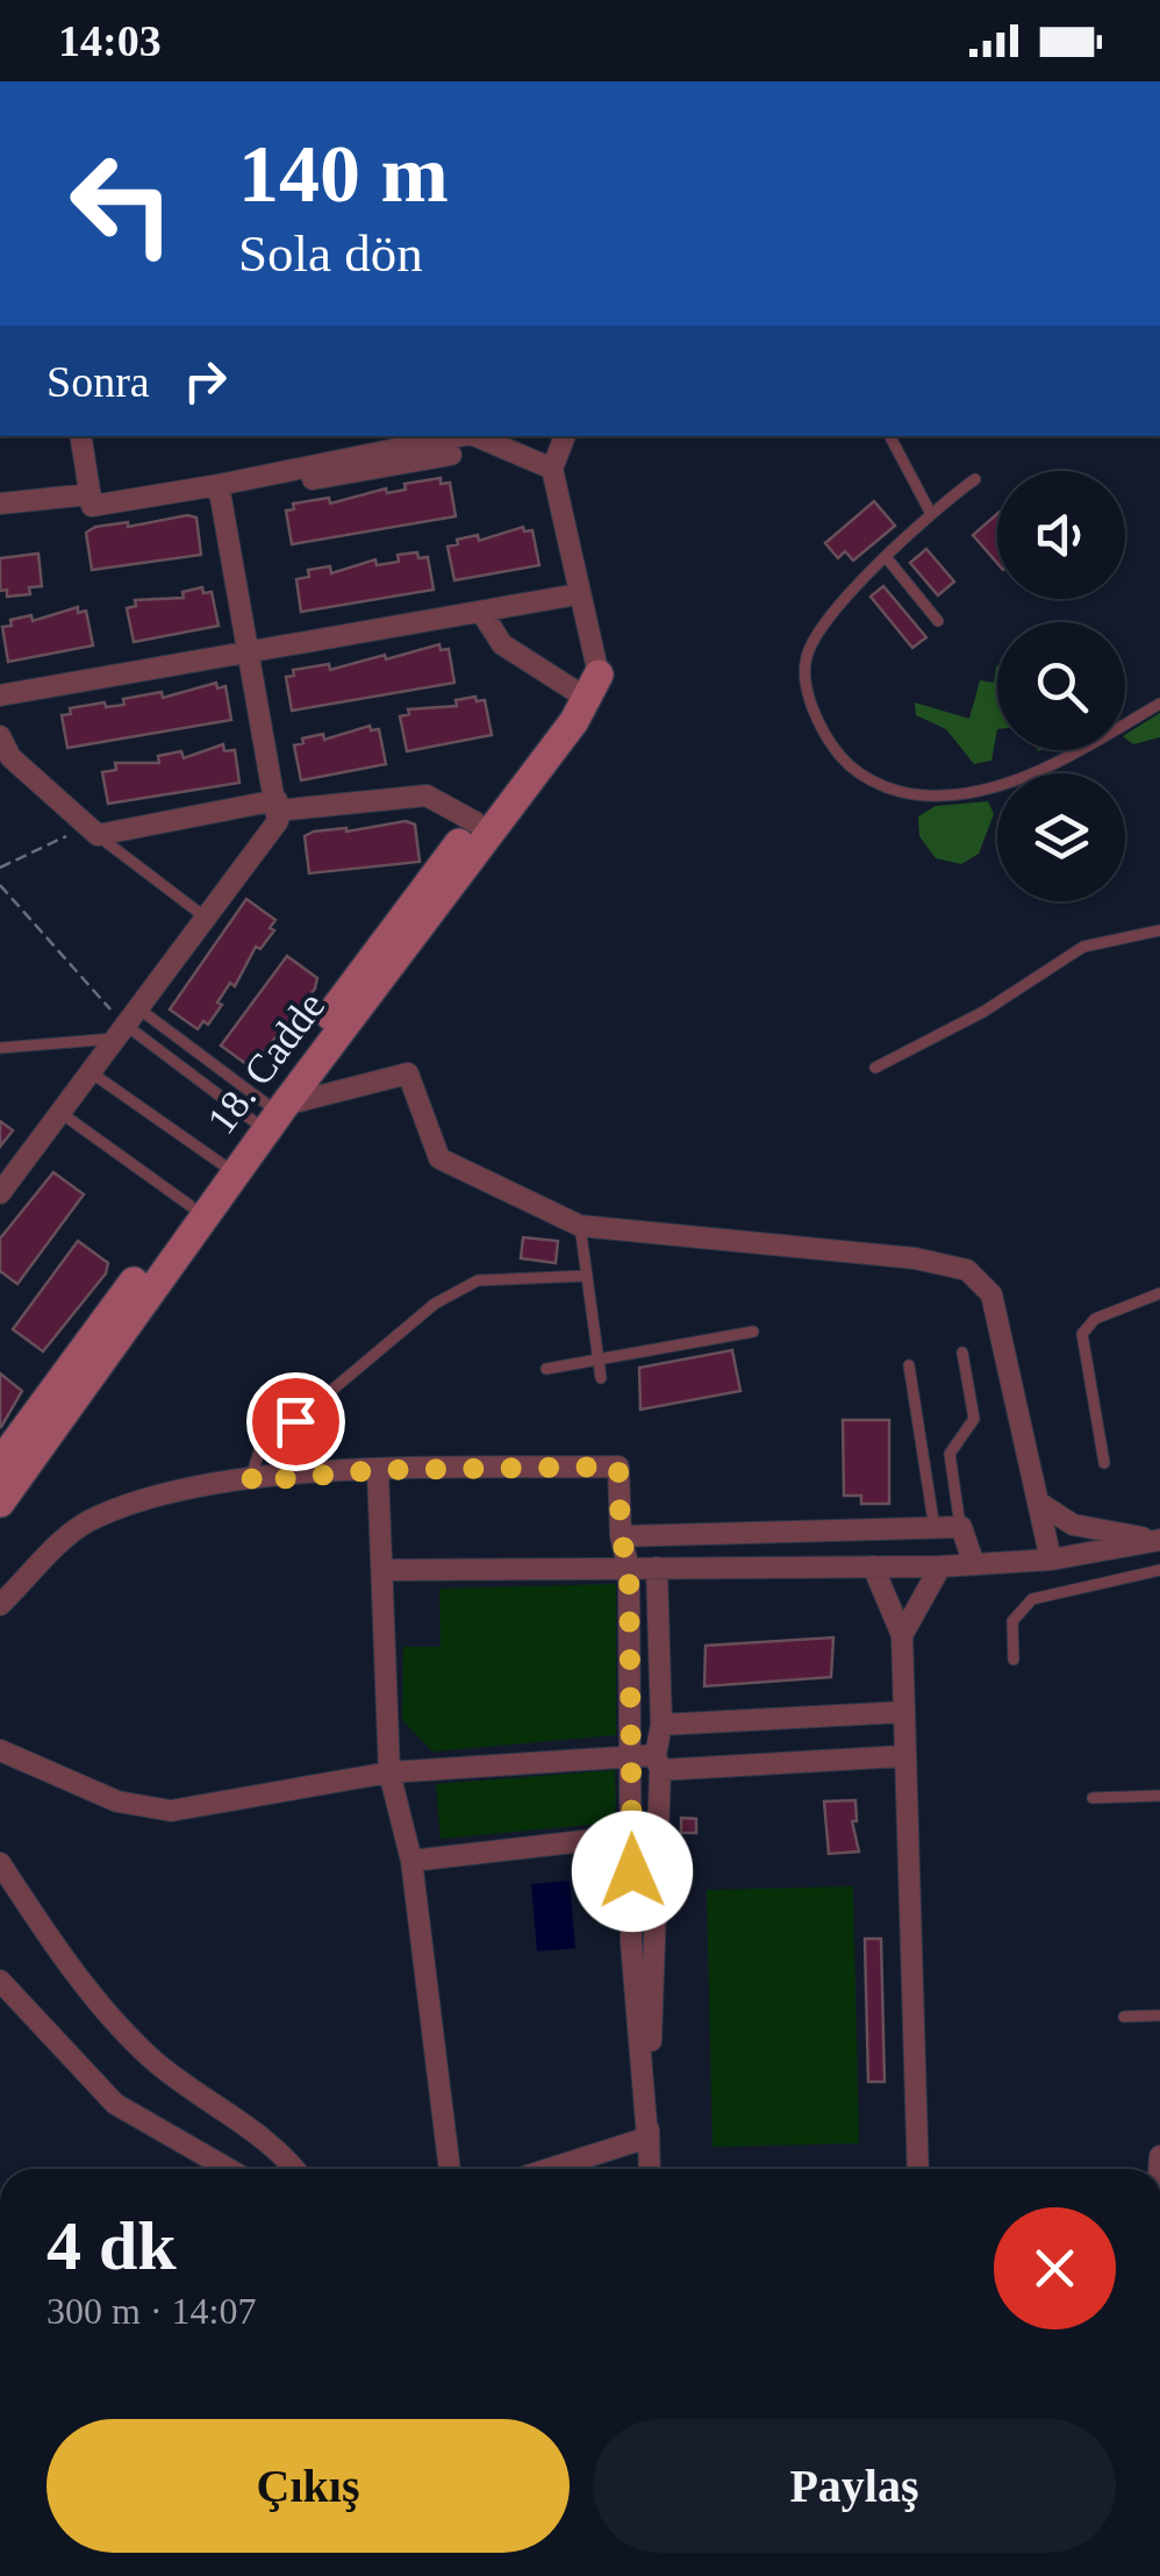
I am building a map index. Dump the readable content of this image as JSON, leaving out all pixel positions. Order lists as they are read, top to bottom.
{
  "streets": {
    "street": ["18. Cadde"]
  },
  "page": {
    "status": "14:03",
    "turn": ["140 m", "Sola dön"],
    "then": "Sonra",
    "heading": ["4 dk", "300 m · 14:07"],
    "buttons": ["Çıkış", "Paylaş"]
  }
}
